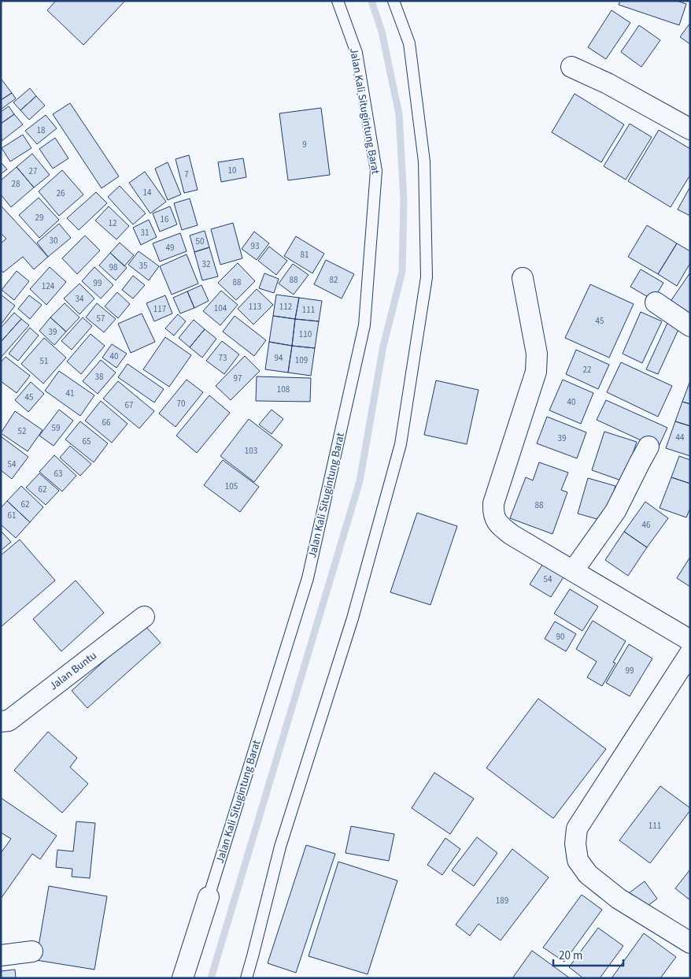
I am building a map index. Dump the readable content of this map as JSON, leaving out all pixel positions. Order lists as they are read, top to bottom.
{
  "streets": {
    "street": ["Jalan Kali Situgintung Barat", "Jalan Buntu"]
  },
  "house_numbers": [
    "18",
    "9",
    "10",
    "27",
    "7",
    "28",
    "14",
    "26",
    "29",
    "16",
    "12",
    "31",
    "30",
    "50",
    "93",
    "49",
    "81",
    "32",
    "35",
    "98",
    "88",
    "82",
    "88",
    "99",
    "124",
    "34",
    "113",
    "112",
    "104",
    "117",
    "111",
    "57",
    "45",
    "39",
    "110",
    "40",
    "73",
    "94",
    "109",
    "51",
    "22",
    "38",
    "97",
    "108",
    "41",
    "45",
    "40",
    "70",
    "67",
    "66",
    "59",
    "52",
    "44",
    "39",
    "65",
    "103",
    "54",
    "63",
    "105",
    "62",
    "62",
    "88",
    "61",
    "46",
    "54",
    "90",
    "99",
    "111",
    "189"
  ],
  "scale_bar": "20 m"
}
